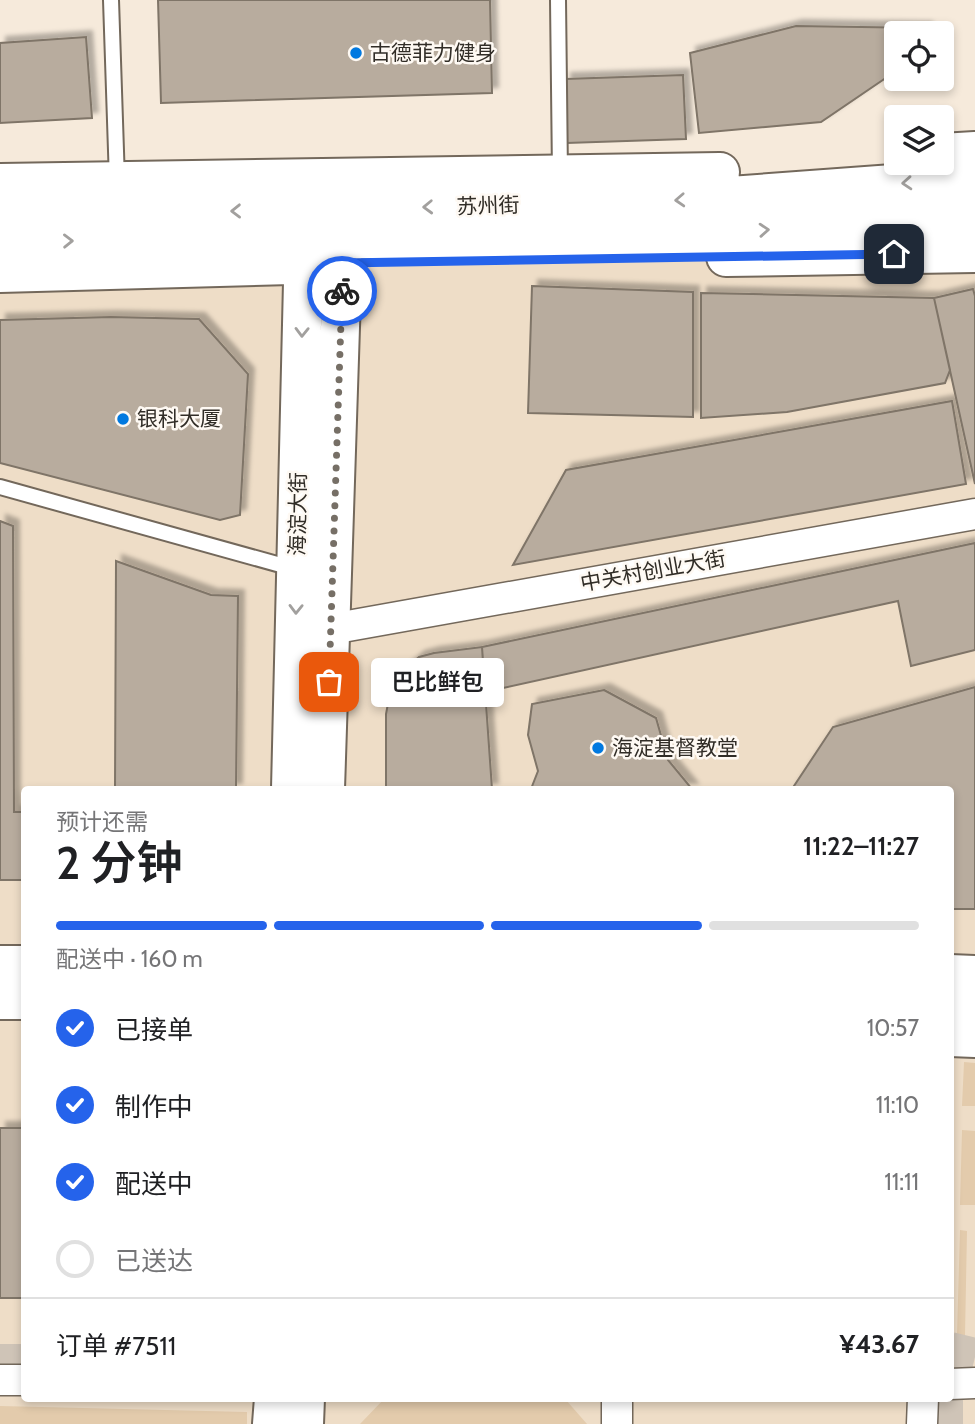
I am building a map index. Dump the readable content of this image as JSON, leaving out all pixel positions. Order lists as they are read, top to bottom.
{
  "streets": {
    "main road": ["苏州街", "海淀大街"],
    "street": ["中关村创业大街"]
  },
  "crossings": [
    ["苏州街", "海淀大街"],
    ["海淀大街", "中关村创业大街"]
  ],
  "places": [
    "古德菲力健身",
    "银科大厦",
    "巴比鲜包",
    "海淀基督教堂"
  ],
  "page": {
    "bubble": "巴比鲜包",
    "heading": ["2 分钟", "预计还需", "11:22–11:27"],
    "panel": ["订单 #7511", "¥43.67"],
    "bar": "配送中 · 160 m",
    "list": [
      ["已接单", "10:57"],
      ["制作中", "11:10"],
      ["配送中", "11:11"],
      "已送达"
    ]
  }
}
